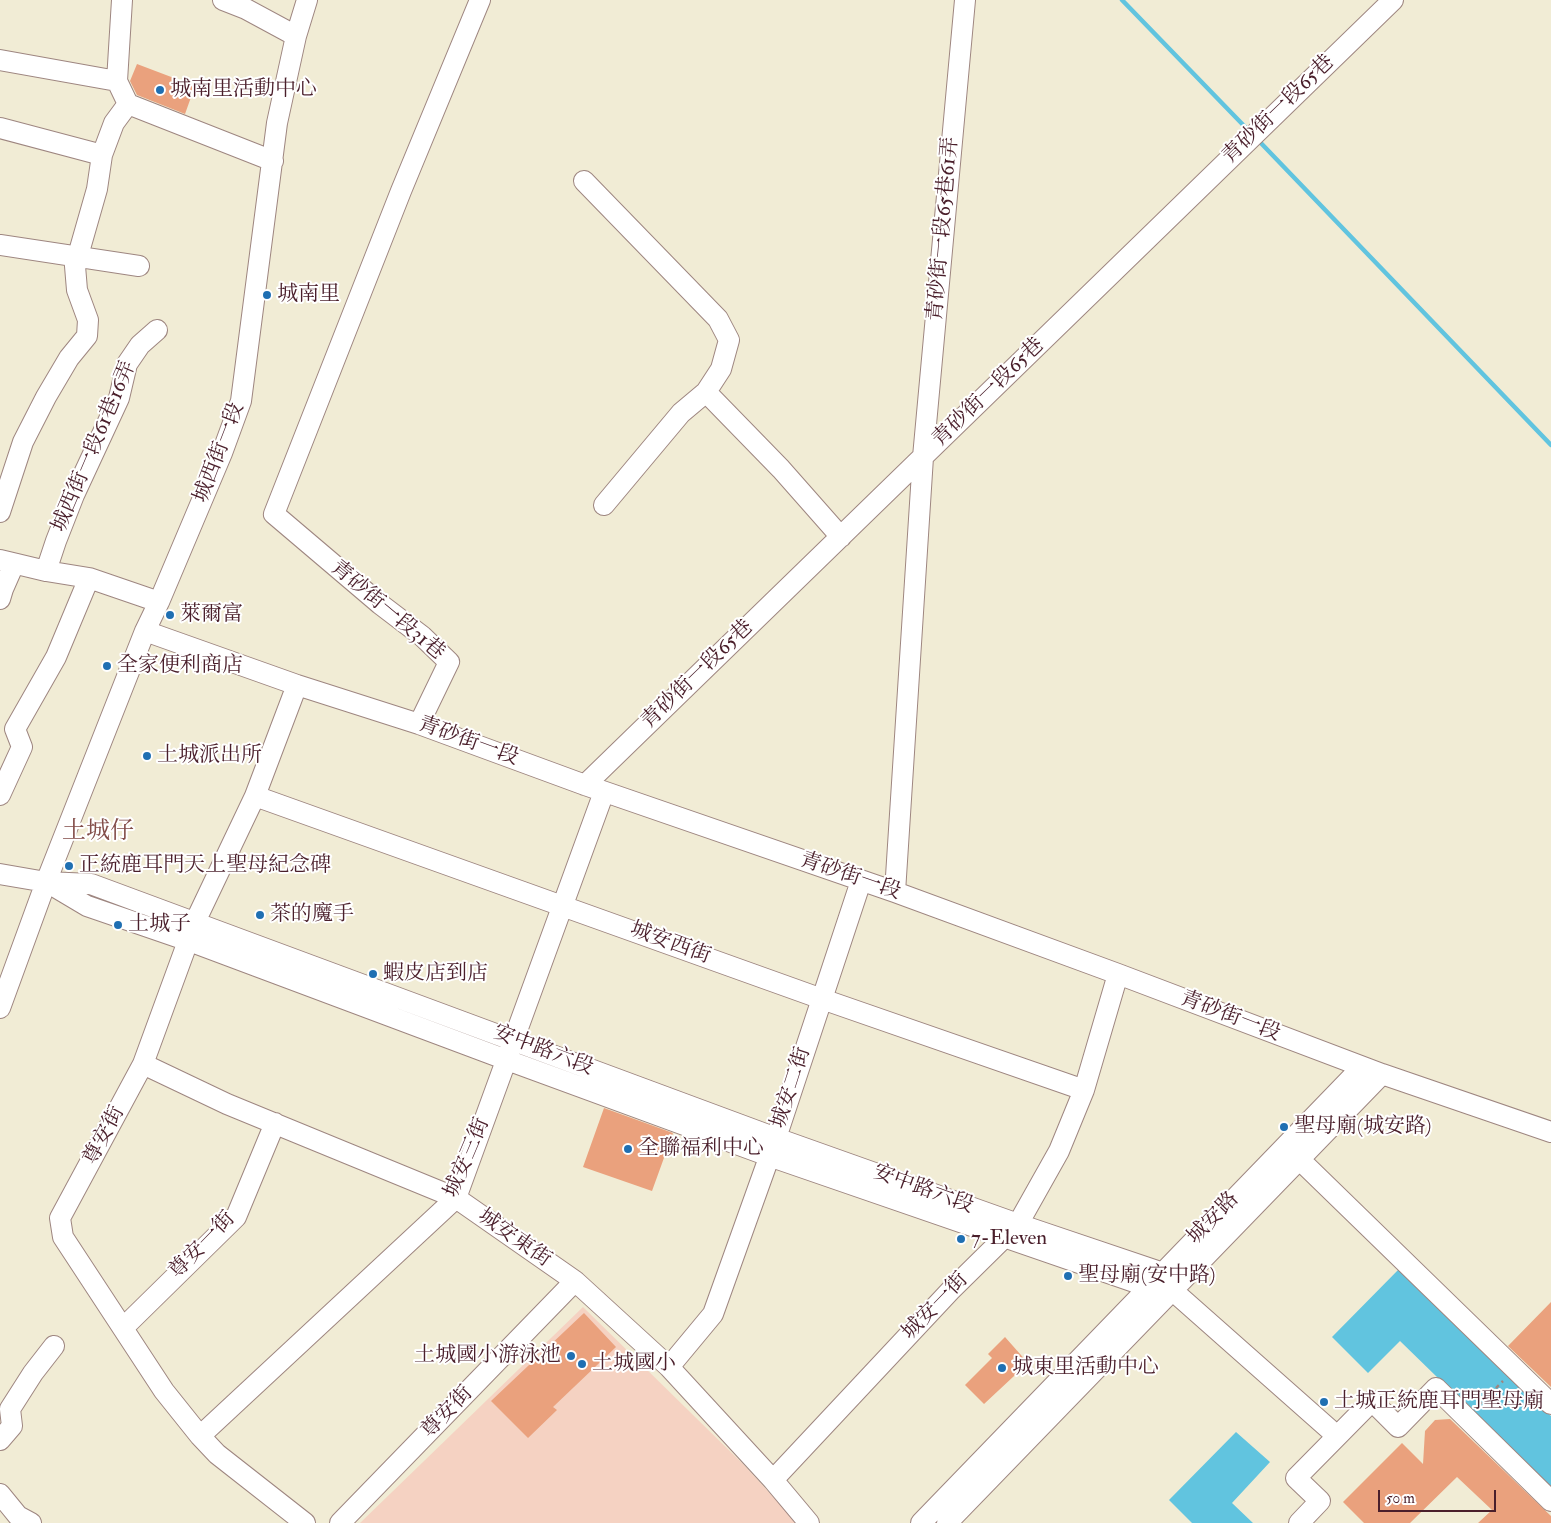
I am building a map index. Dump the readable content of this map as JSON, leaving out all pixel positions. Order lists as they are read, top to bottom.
{
  "streets": {
    "street": [
      "青砂街一段65巷",
      "青砂街一段65巷61弄",
      "城西街一段61巷16弄",
      "城西街一段",
      "青砂街一段31巷",
      "青砂街一段",
      "城安西街",
      "安中路六段",
      "城安二街",
      "尊安街",
      "城安三街",
      "城安路",
      "城安東街",
      "尊安一街",
      "城安一街"
    ]
  },
  "crossings": [
    ["青砂街一段65巷", "青砂街一段65巷61弄"],
    ["青砂街一段65巷", "青砂街一段"],
    ["青砂街一段65巷61弄", "青砂街一段"],
    ["城西街一段", "青砂街一段"],
    ["城西街一段", "安中路六段"],
    ["青砂街一段31巷", "青砂街一段"],
    ["青砂街一段", "城安二街"],
    ["青砂街一段", "尊安街"],
    ["青砂街一段", "城安三街"],
    ["青砂街一段", "城安路"],
    ["青砂街一段", "城安一街"],
    ["城安西街", "城安二街"],
    ["城安西街", "尊安街"],
    ["城安西街", "城安三街"],
    ["城安西街", "城安一街"],
    ["安中路六段", "城安二街"],
    ["安中路六段", "尊安街"],
    ["安中路六段", "城安三街"],
    ["安中路六段", "城安路"],
    ["安中路六段", "城安一街"],
    ["城安二街", "城安東街"],
    ["尊安街", "城安三街"],
    ["尊安街", "城安東街"],
    ["尊安街", "尊安一街"],
    ["城安三街", "城安東街"],
    ["城安東街", "尊安一街"],
    ["城安東街", "城安一街"]
  ],
  "districts": ["土城仔"],
  "places": [
    "城南里活動中心",
    "城南里",
    "萊爾富",
    "全家便利商店",
    "土城派出所",
    "正統鹿耳門天上聖母紀念碑",
    "茶的魔手",
    "土城子",
    "蝦皮店到店",
    "聖母廟(城安路)",
    "全聯福利中心",
    "7-Eleven",
    "聖母廟(安中路)",
    "土城國小游泳池",
    "土城國小",
    "城東里活動中心",
    "土城正統鹿耳門聖母廟"
  ],
  "scale_bar": "50 m"
}
